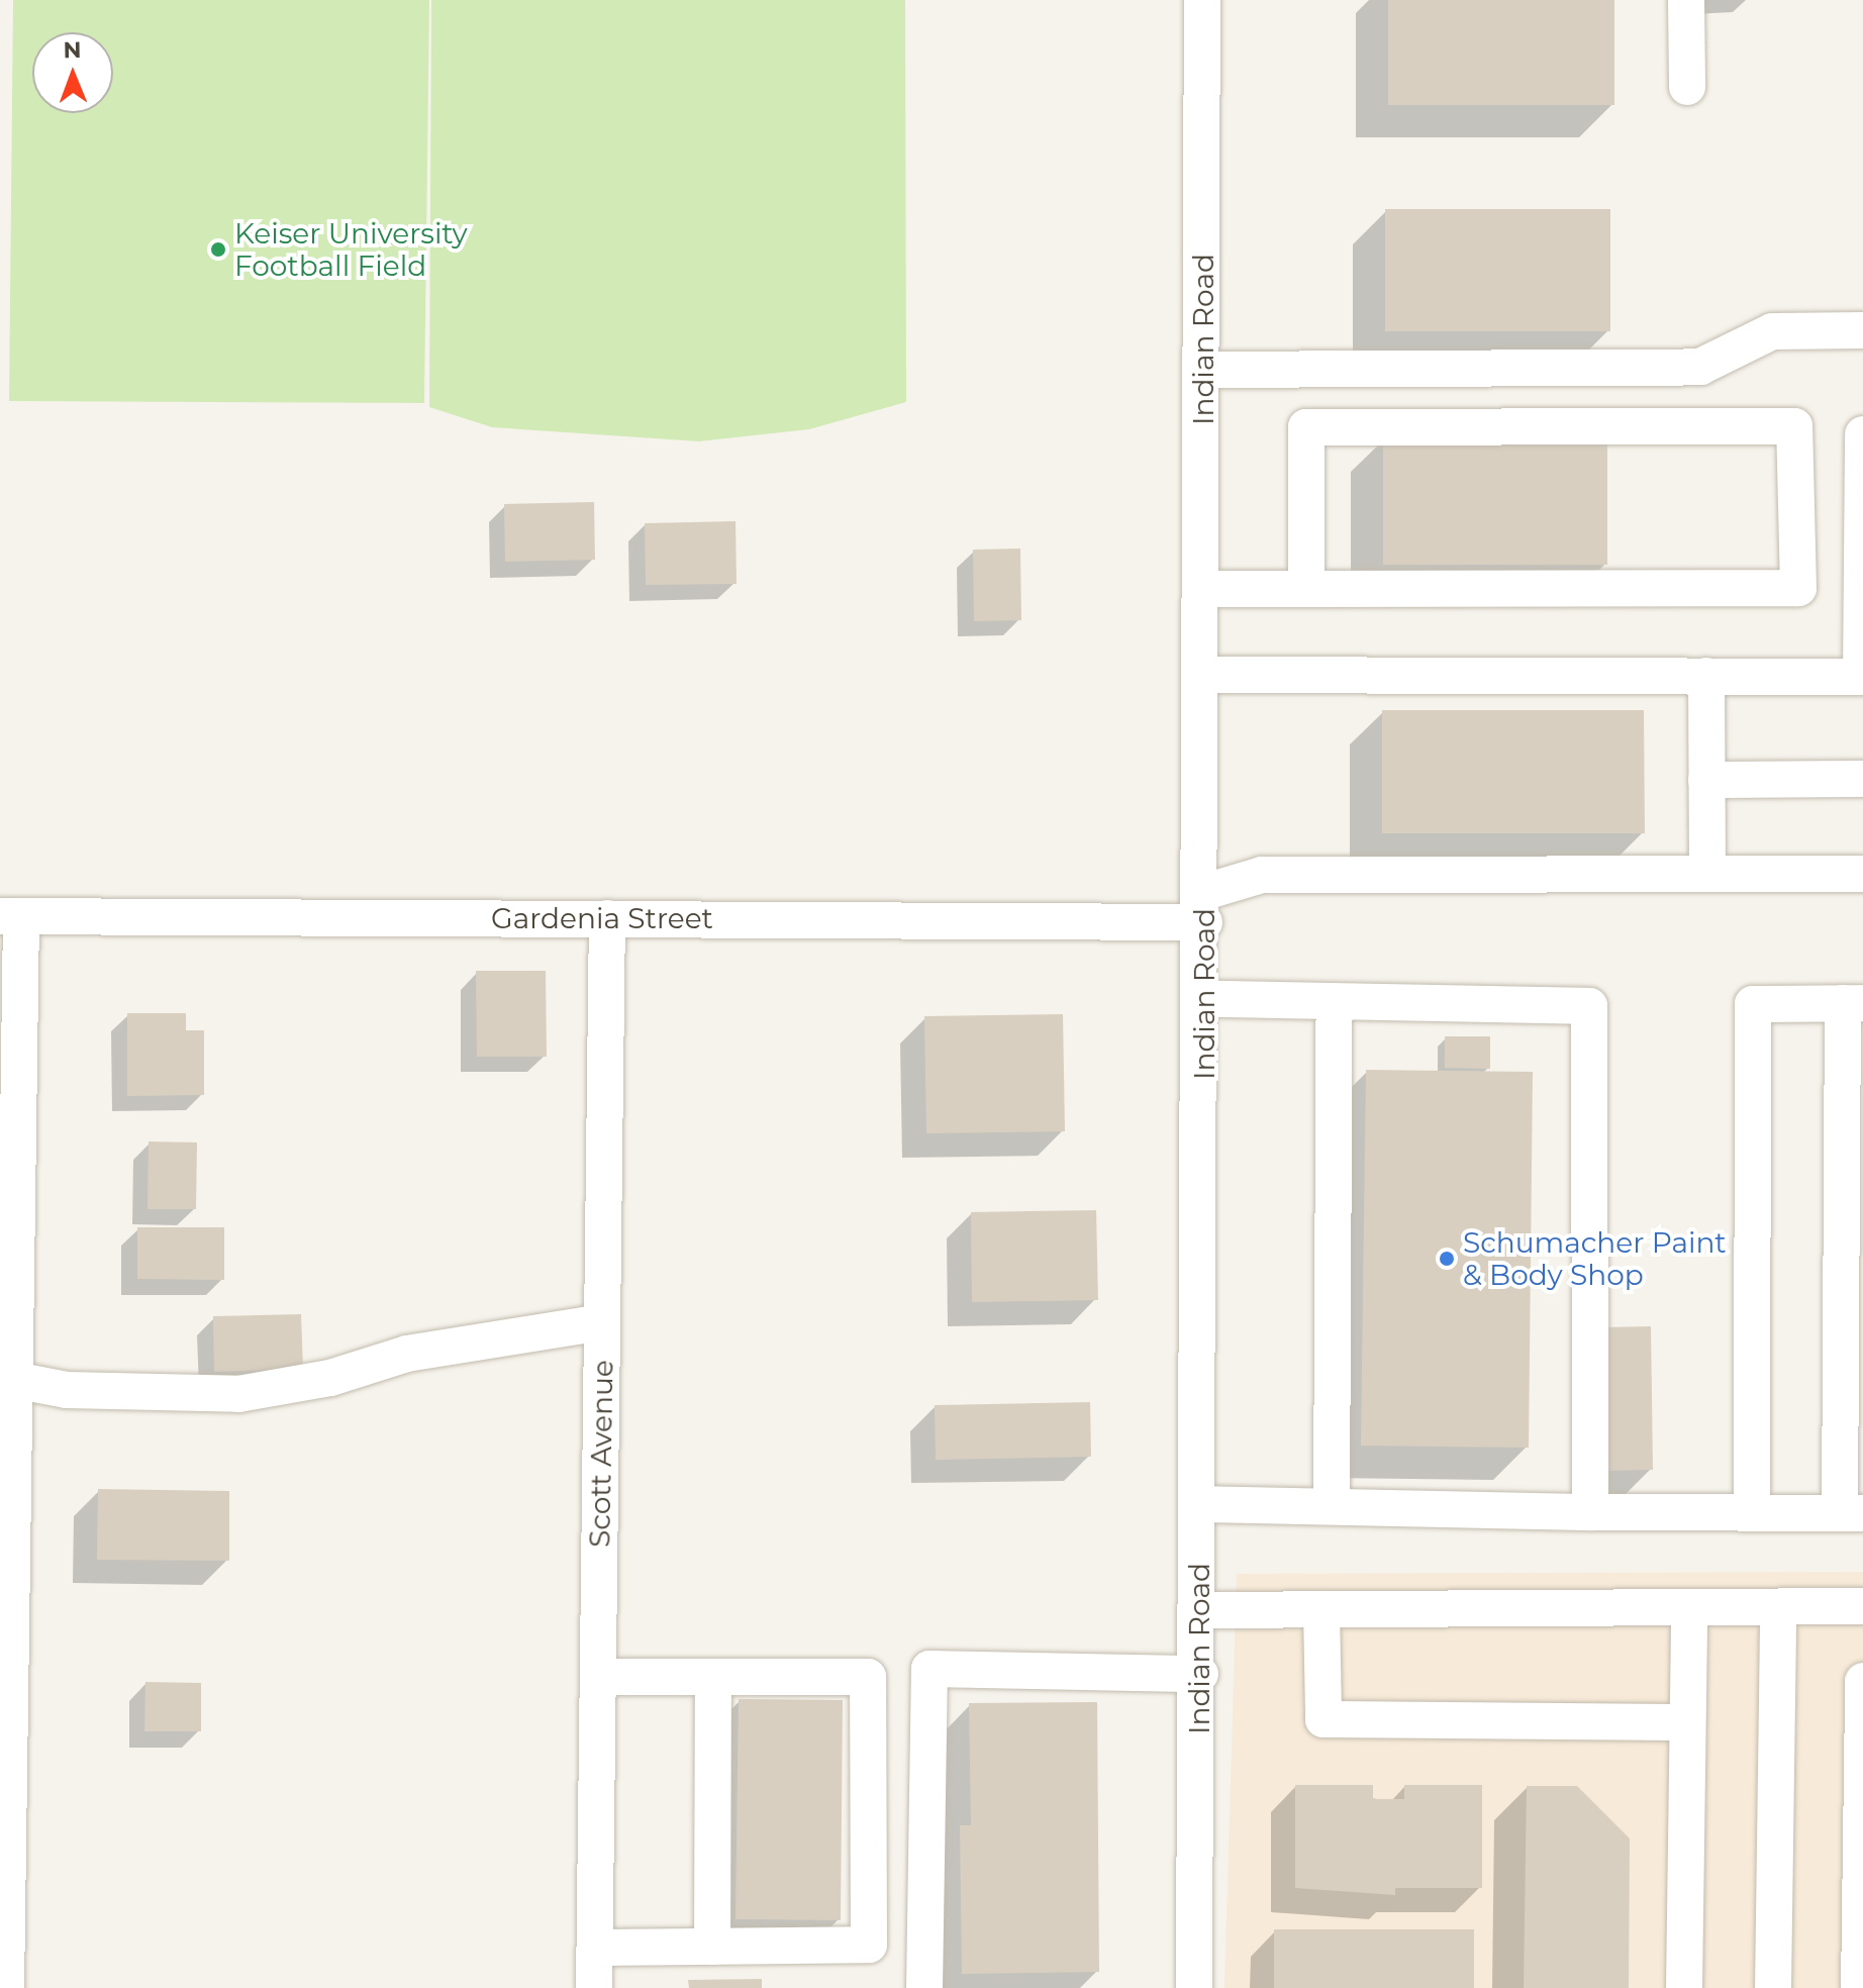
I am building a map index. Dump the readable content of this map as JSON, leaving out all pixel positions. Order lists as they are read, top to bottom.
{
  "streets": {
    "street": ["Indian Road", "Gardenia Street", "Scott Avenue"]
  },
  "crossings": [
    ["Indian Road", "Gardenia Street"],
    ["Gardenia Street", "Scott Avenue"]
  ],
  "places": ["Keiser University Football Field", "Schumacher Paint & Body Shop"],
  "north": "top"
}
